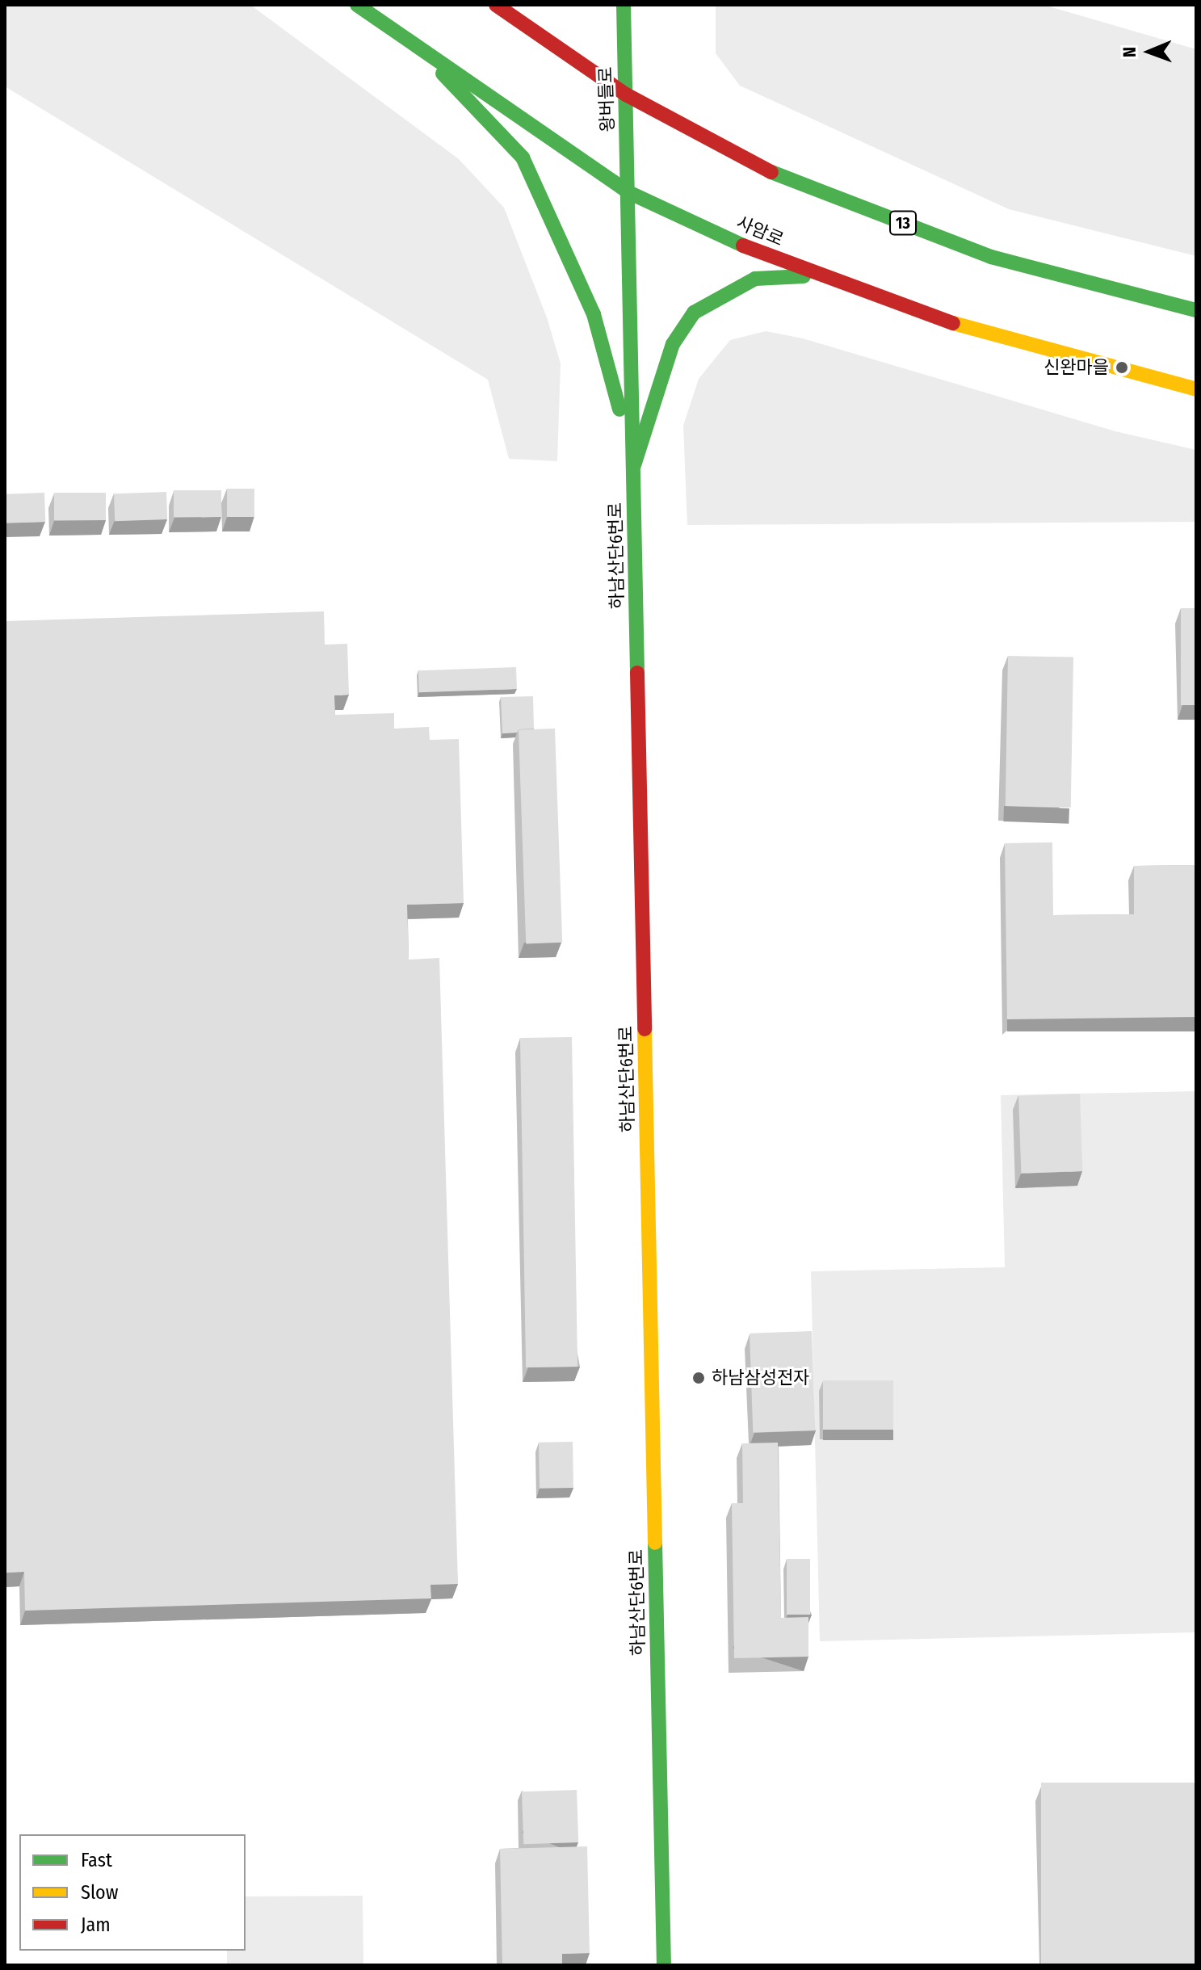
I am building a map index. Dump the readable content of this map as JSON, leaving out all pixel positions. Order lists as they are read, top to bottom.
{
  "streets": {
    "street": [
      "왕버들로",
      "13",
      "사암로",
      "하남산단6번로"
    ]
  },
  "crossings": [
    ["왕버들로", "13"],
    ["왕버들로", "사암로"],
    ["왕버들로", "하남산단6번로"],
    ["사암로", "하남산단6번로"]
  ],
  "places": ["신완마을", "하남삼성전자"],
  "legend": ["Fast", "Slow", "Jam"],
  "north": "left"
}
